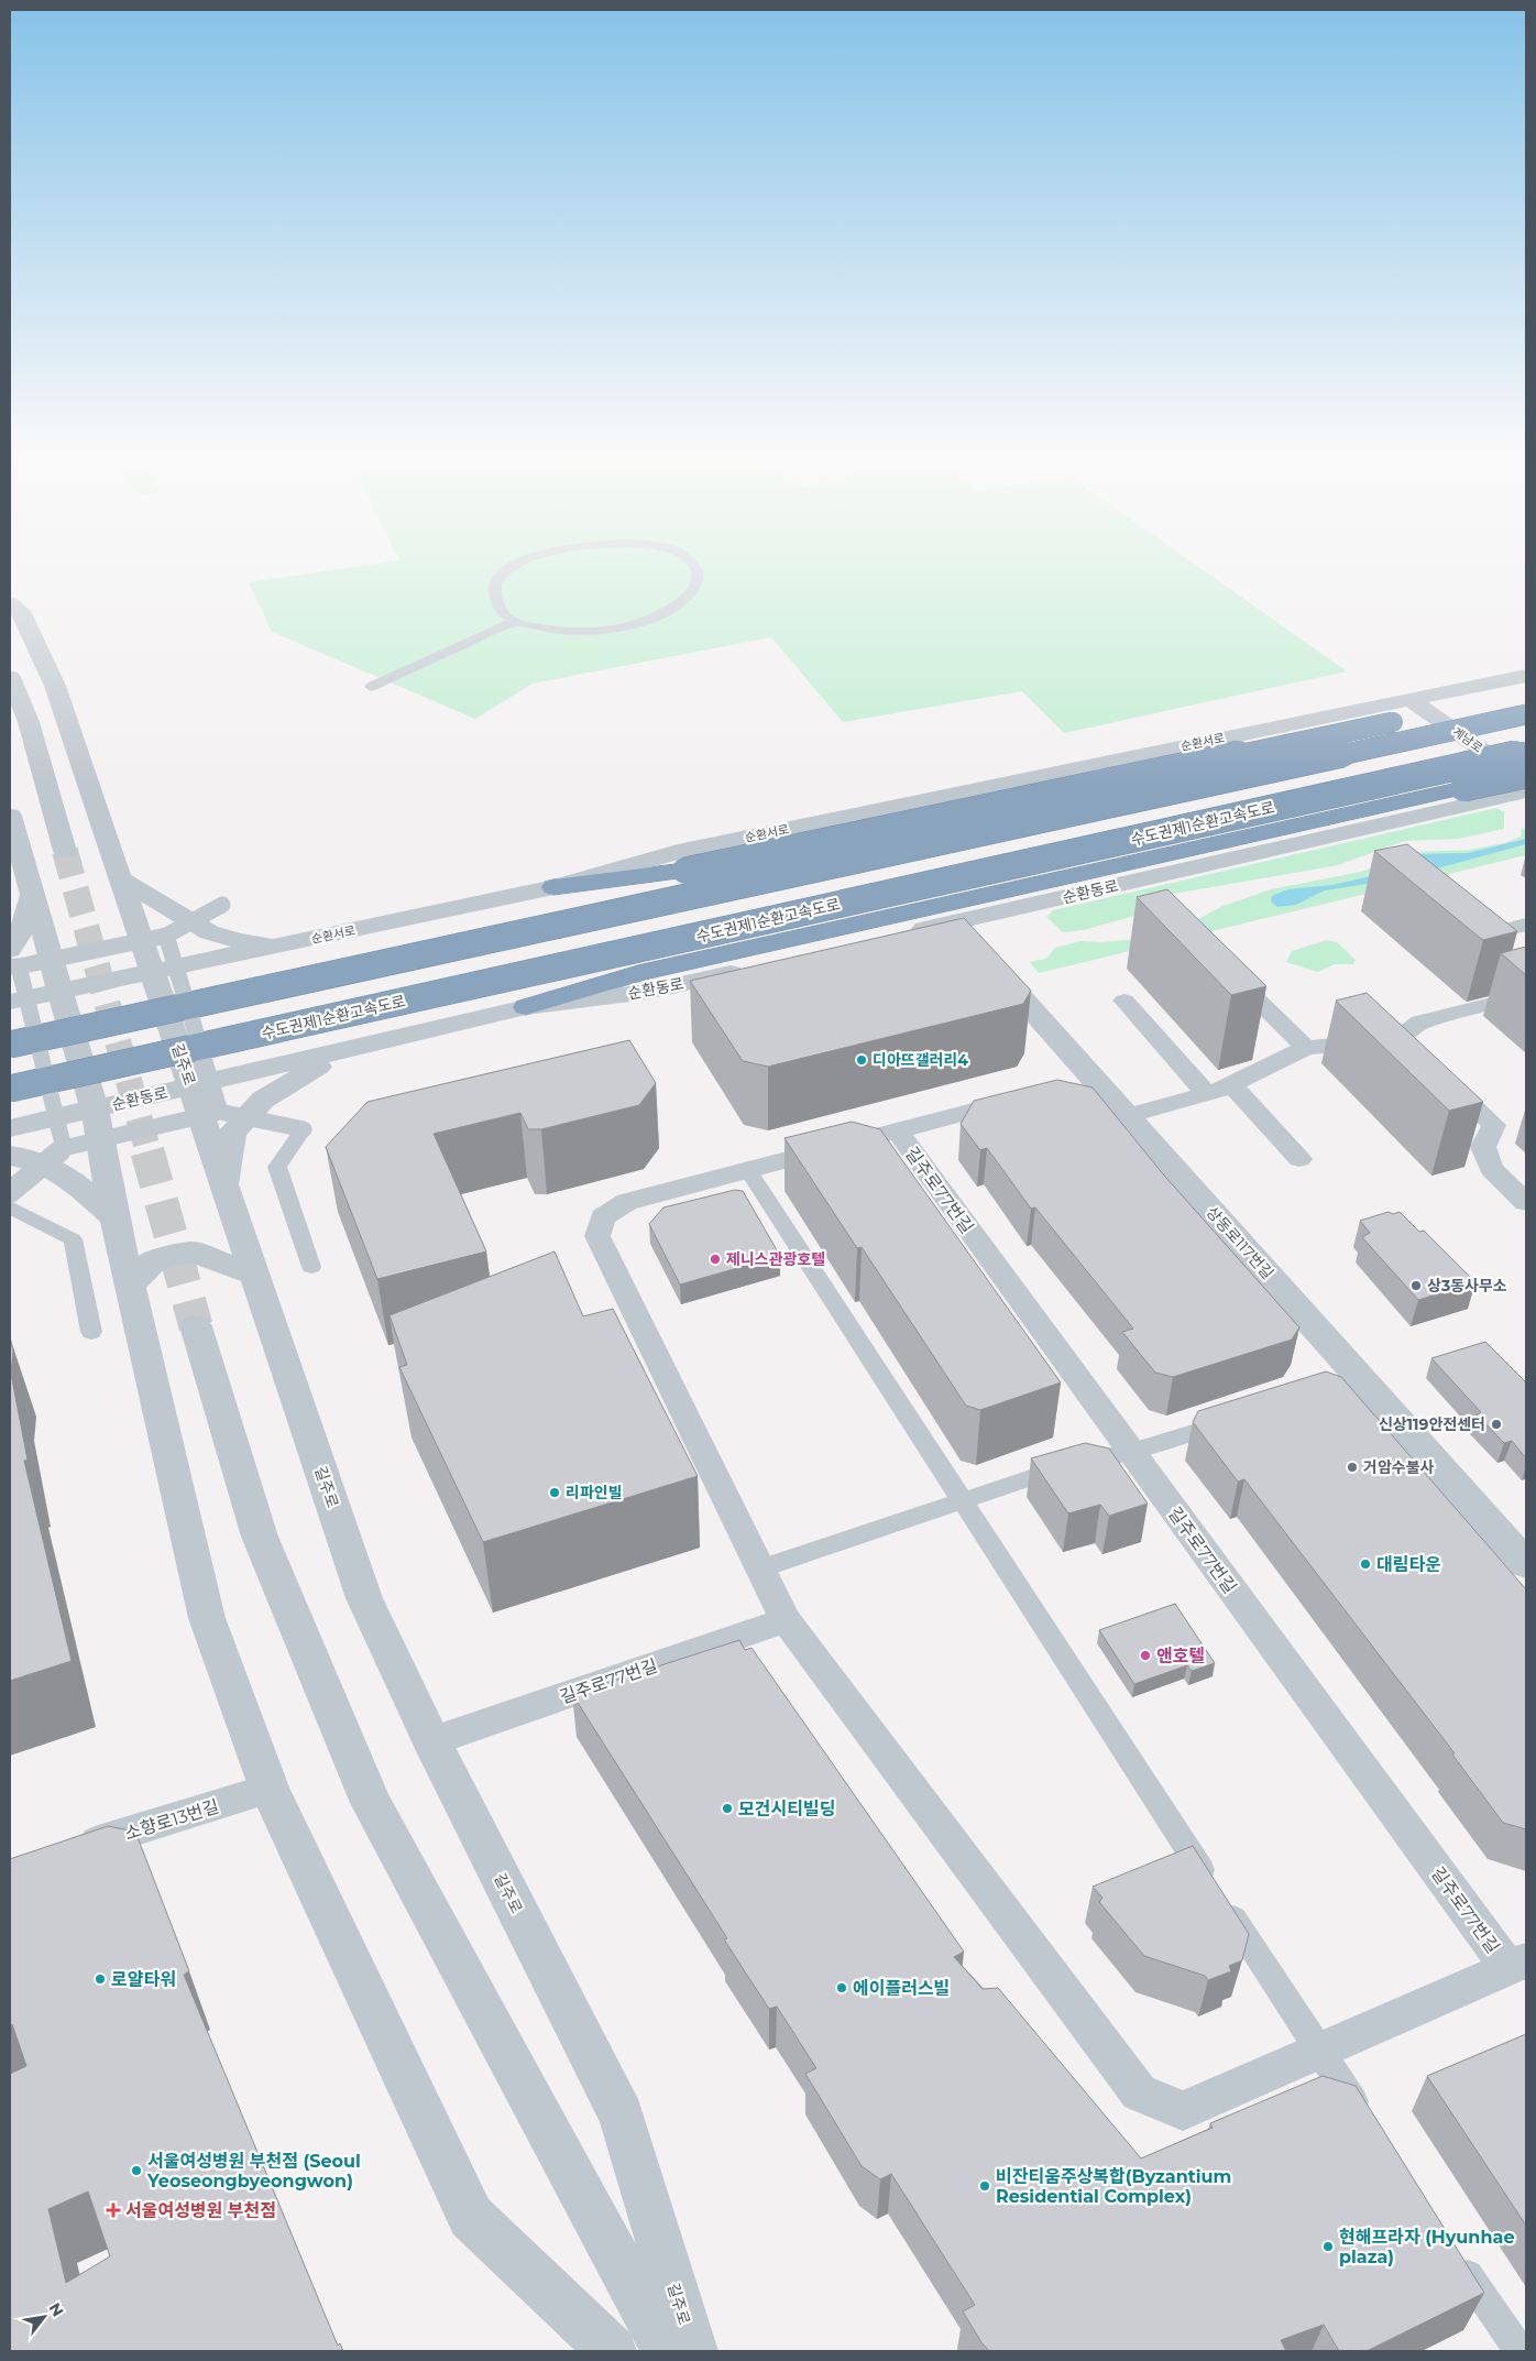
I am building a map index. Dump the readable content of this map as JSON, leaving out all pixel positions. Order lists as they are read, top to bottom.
{
  "streets": {
    "highway": ["수도권제1순환고속도로"],
    "street": [
      "계남로",
      "순환서로",
      "순환동로",
      "길주로",
      "길주로77번길",
      "상동로117번길",
      "소향로13번길"
    ]
  },
  "crossings": [
    ["계남로", "순환서로"],
    ["순환서로", "길주로"],
    ["순환동로", "길주로"],
    ["순환동로", "상동로117번길"],
    ["길주로", "길주로77번길"]
  ],
  "places": {
    "other": [
      "디아뜨갤러리4",
      "제니스관광호텔",
      "상3동사무소",
      "신상119안전센터",
      "거암수불사",
      "리파인빌",
      "대림타운",
      "앤호텔",
      "모건시티빌딩",
      "로얄타워",
      "에이플러스빌",
      "서울여성병원 부천점 (Seoul Yeoseongbyeongwon)",
      "비잔티움주상복합(Byzantium Residential Complex)",
      "현해프라자 (Hyunhae plaza)"
    ],
    "health": ["서울여성병원 부천점"]
  },
  "north": "top right"
}
